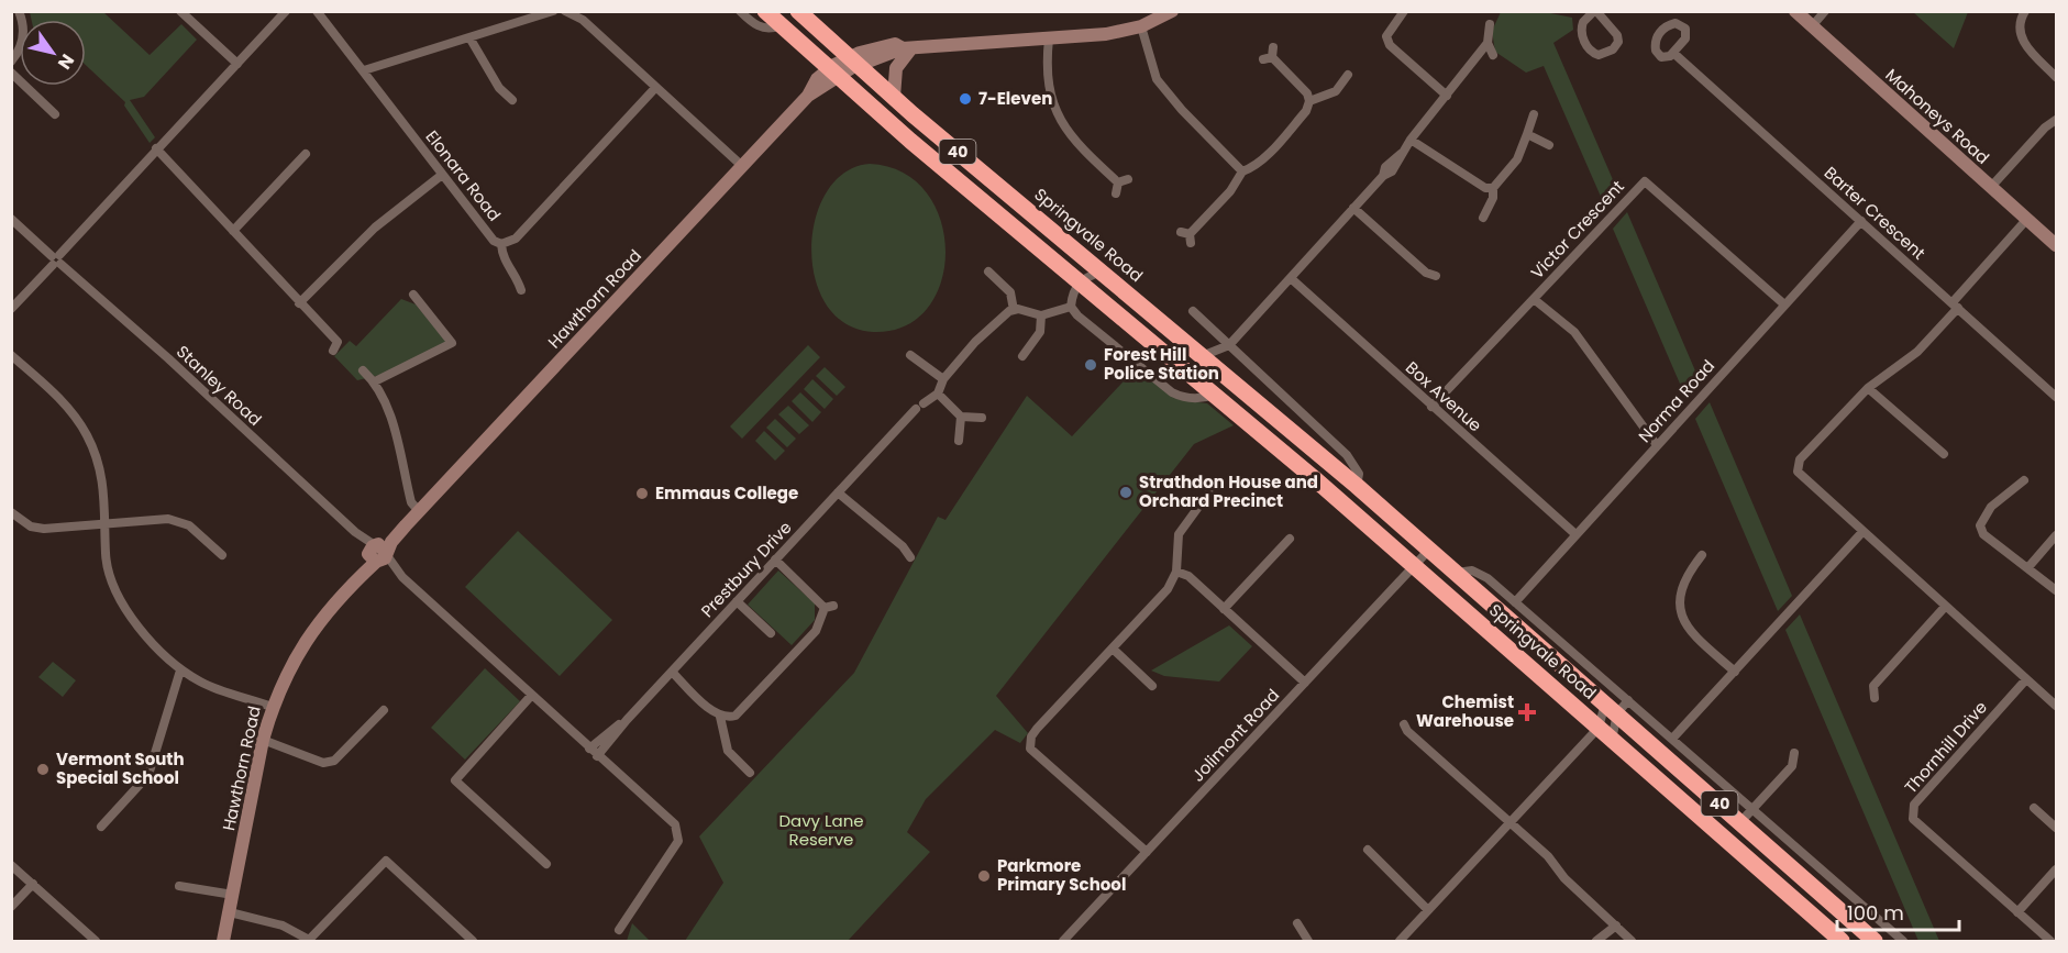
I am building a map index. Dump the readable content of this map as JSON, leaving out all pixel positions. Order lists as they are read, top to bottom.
{
  "streets": {
    "highway": ["40", "Springvale Road"],
    "main road": ["Mahoneys Road", "Hawthorn Road"],
    "street": [
      "Elonara Road",
      "Barter Crescent",
      "Victor Crescent",
      "Stanley Road",
      "Box Avenue",
      "Norma Road",
      "Prestbury Drive",
      "Jolimont Road",
      "Thornhill Drive"
    ]
  },
  "crossings": [
    ["Barter Crescent", "Norma Road"],
    ["Victor Crescent", "Box Avenue"],
    ["Victor Crescent", "Norma Road"],
    ["Springvale Road", "Hawthorn Road"],
    ["Springvale Road", "Norma Road"],
    ["Springvale Road", "Jolimont Road"],
    ["Hawthorn Road", "Stanley Road"],
    ["Stanley Road", "Prestbury Drive"],
    ["Box Avenue", "Norma Road"]
  ],
  "parks": ["Davy Lane Reserve"],
  "places": {
    "other": [
      "7-Eleven",
      "Forest Hill Police Station",
      "Strathdon House and Orchard Precinct",
      "Emmaus College",
      "Vermont South Special School",
      "Parkmore Primary School"
    ],
    "health": ["Chemist Warehouse"]
  },
  "scale_bar": "100 m",
  "north": "bottom right"
}
